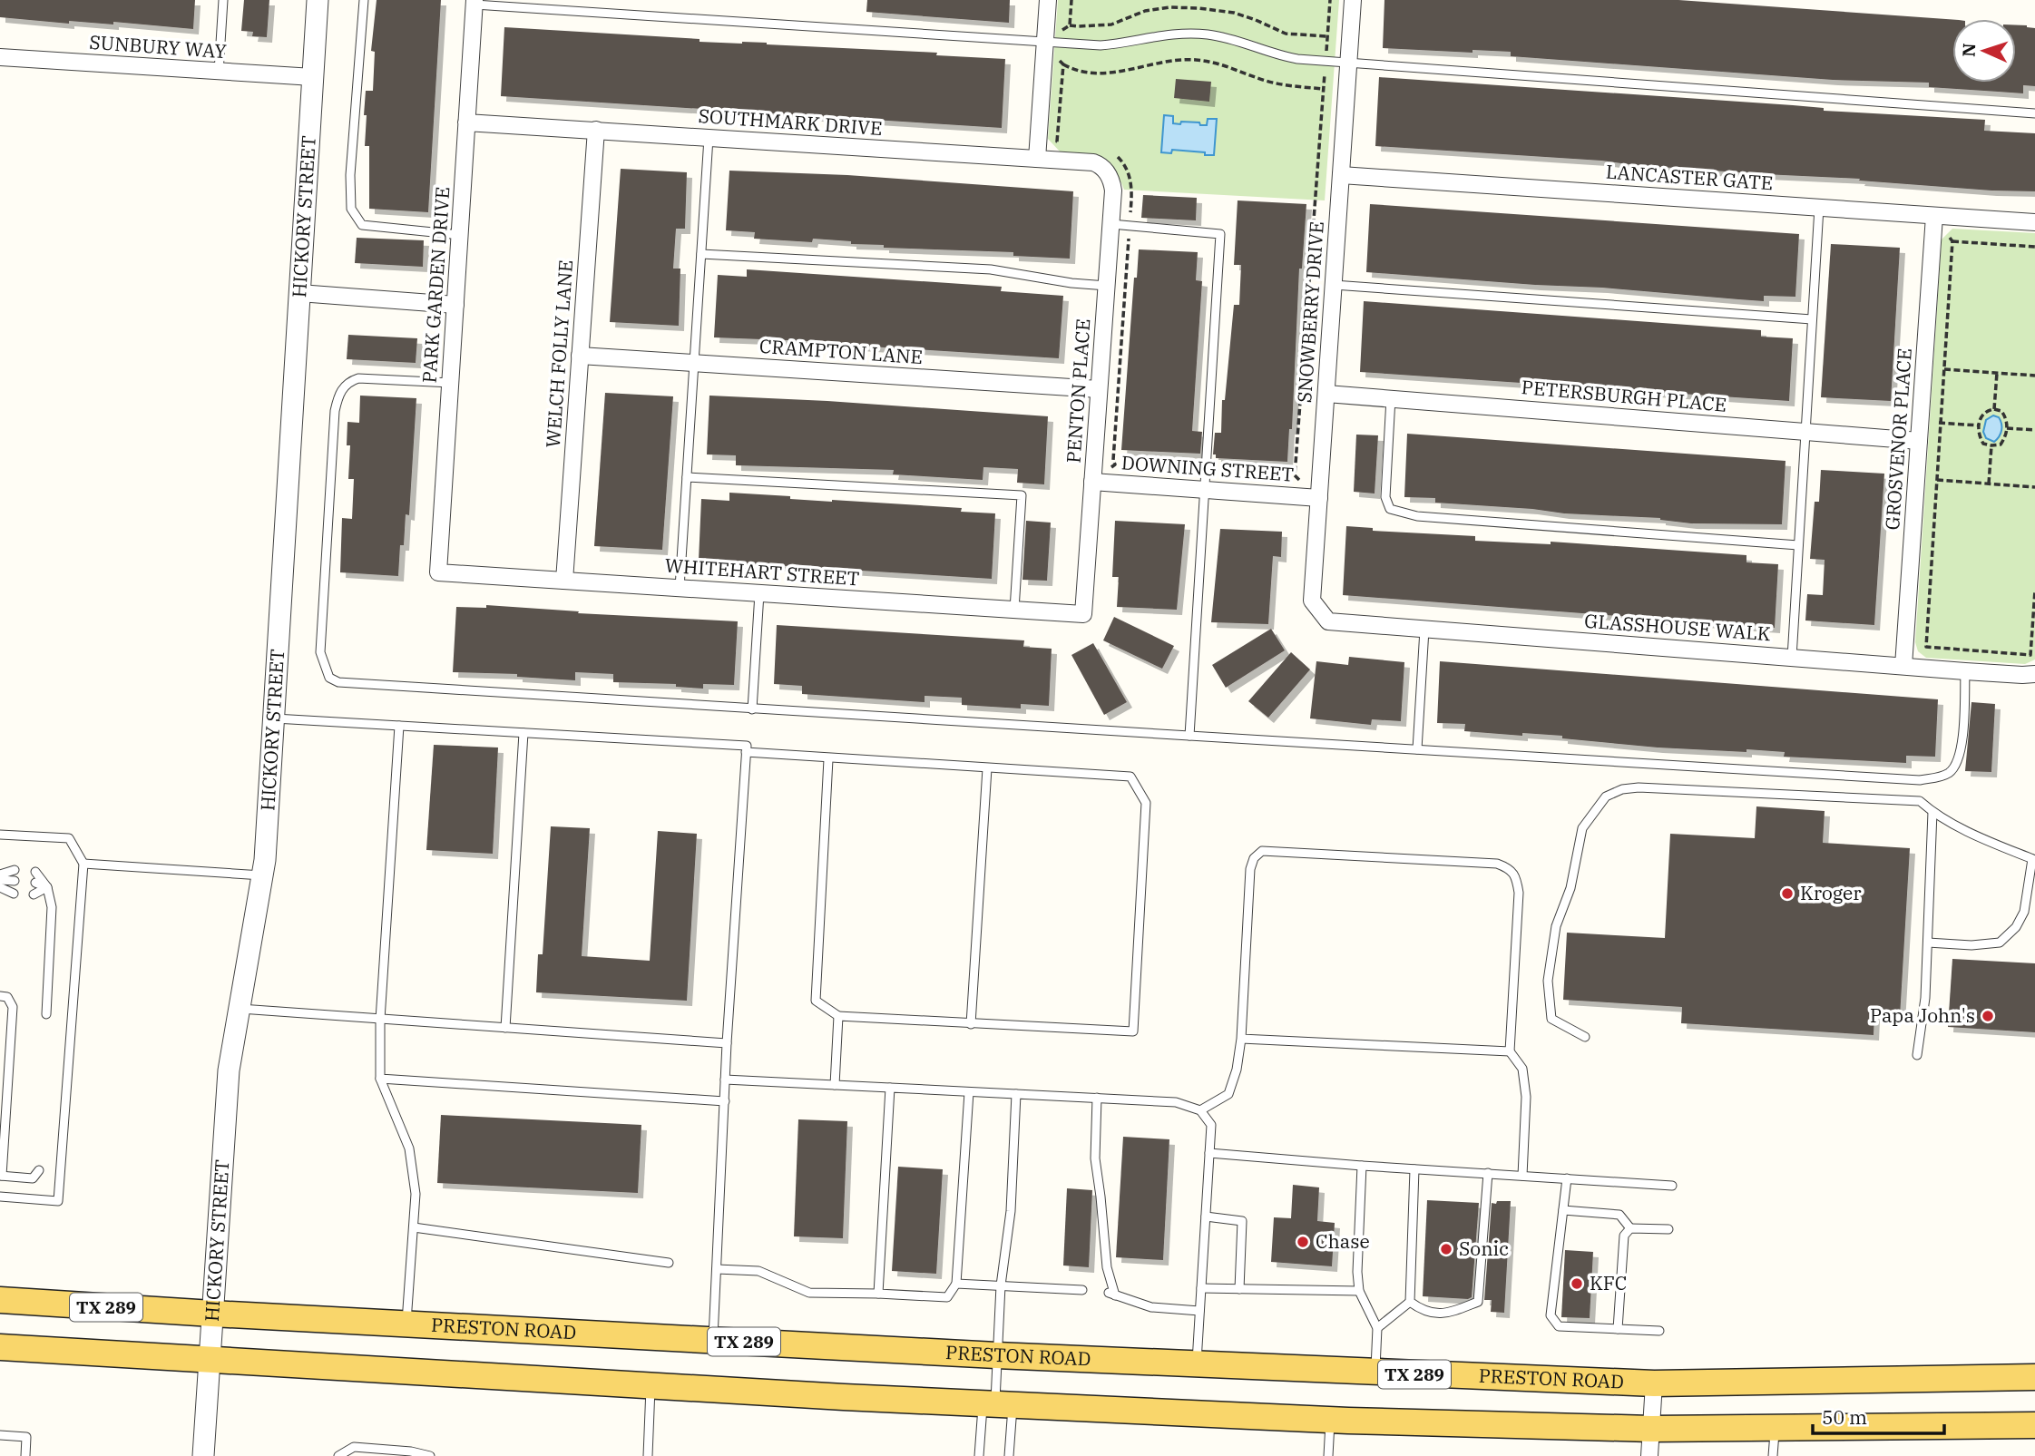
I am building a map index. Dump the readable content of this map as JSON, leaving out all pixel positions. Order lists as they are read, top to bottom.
{
  "streets": {
    "main road": ["TX 289", "PRESTON ROAD"],
    "street": [
      "SUNBURY WAY",
      "SOUTHMARK DRIVE",
      "LANCASTER GATE",
      "HICKORY STREET",
      "PARK GARDEN DRIVE",
      "SNOWBERRY DRIVE",
      "CRAMPTON LANE",
      "WELCH FOLLY LANE",
      "PENTON PLACE",
      "PETERSBURGH PLACE",
      "GROSVENOR PLACE",
      "DOWNING STREET",
      "WHITEHART STREET",
      "GLASSHOUSE WALK"
    ]
  },
  "crossings": [
    ["SUNBURY WAY", "HICKORY STREET"],
    ["SOUTHMARK DRIVE", "PARK GARDEN DRIVE"],
    ["SOUTHMARK DRIVE", "WELCH FOLLY LANE"],
    ["SOUTHMARK DRIVE", "PENTON PLACE"],
    ["LANCASTER GATE", "SNOWBERRY DRIVE"],
    ["LANCASTER GATE", "GROSVENOR PLACE"],
    ["HICKORY STREET", "PRESTON ROAD"],
    ["PARK GARDEN DRIVE", "WHITEHART STREET"],
    ["SNOWBERRY DRIVE", "PETERSBURGH PLACE"],
    ["SNOWBERRY DRIVE", "DOWNING STREET"],
    ["SNOWBERRY DRIVE", "GLASSHOUSE WALK"],
    ["CRAMPTON LANE", "WELCH FOLLY LANE"],
    ["CRAMPTON LANE", "PENTON PLACE"],
    ["WELCH FOLLY LANE", "WHITEHART STREET"],
    ["PENTON PLACE", "DOWNING STREET"],
    ["PENTON PLACE", "WHITEHART STREET"],
    ["PETERSBURGH PLACE", "GROSVENOR PLACE"],
    ["GROSVENOR PLACE", "GLASSHOUSE WALK"]
  ],
  "places": [
    "Kroger",
    "Papa John's",
    "Chase",
    "Sonic",
    "KFC"
  ],
  "scale_bar": "50 m",
  "north": "left"
}
